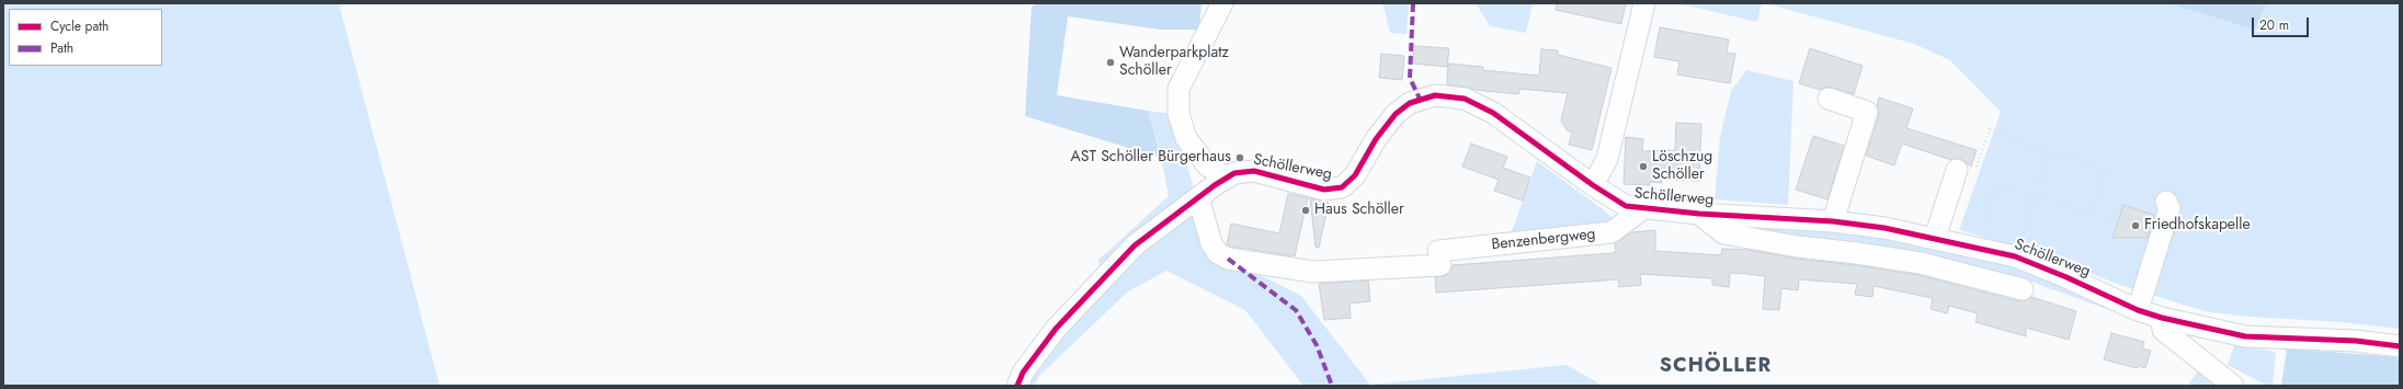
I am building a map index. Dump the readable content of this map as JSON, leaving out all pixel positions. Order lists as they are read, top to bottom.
{
  "streets": {
    "street": ["Schöllerweg", "Benzenbergweg"]
  },
  "crossings": [
    ["Schöllerweg", "Benzenbergweg"]
  ],
  "districts": ["SCHÖLLER"],
  "places": [
    "Wanderparkplatz Schöller",
    "AST Schöller Bürgerhaus",
    "Löschzug Schöller",
    "Haus Schöller",
    "Friedhofskapelle"
  ],
  "legend": ["Cycle path", "Path"],
  "scale_bar": "20 m"
}
